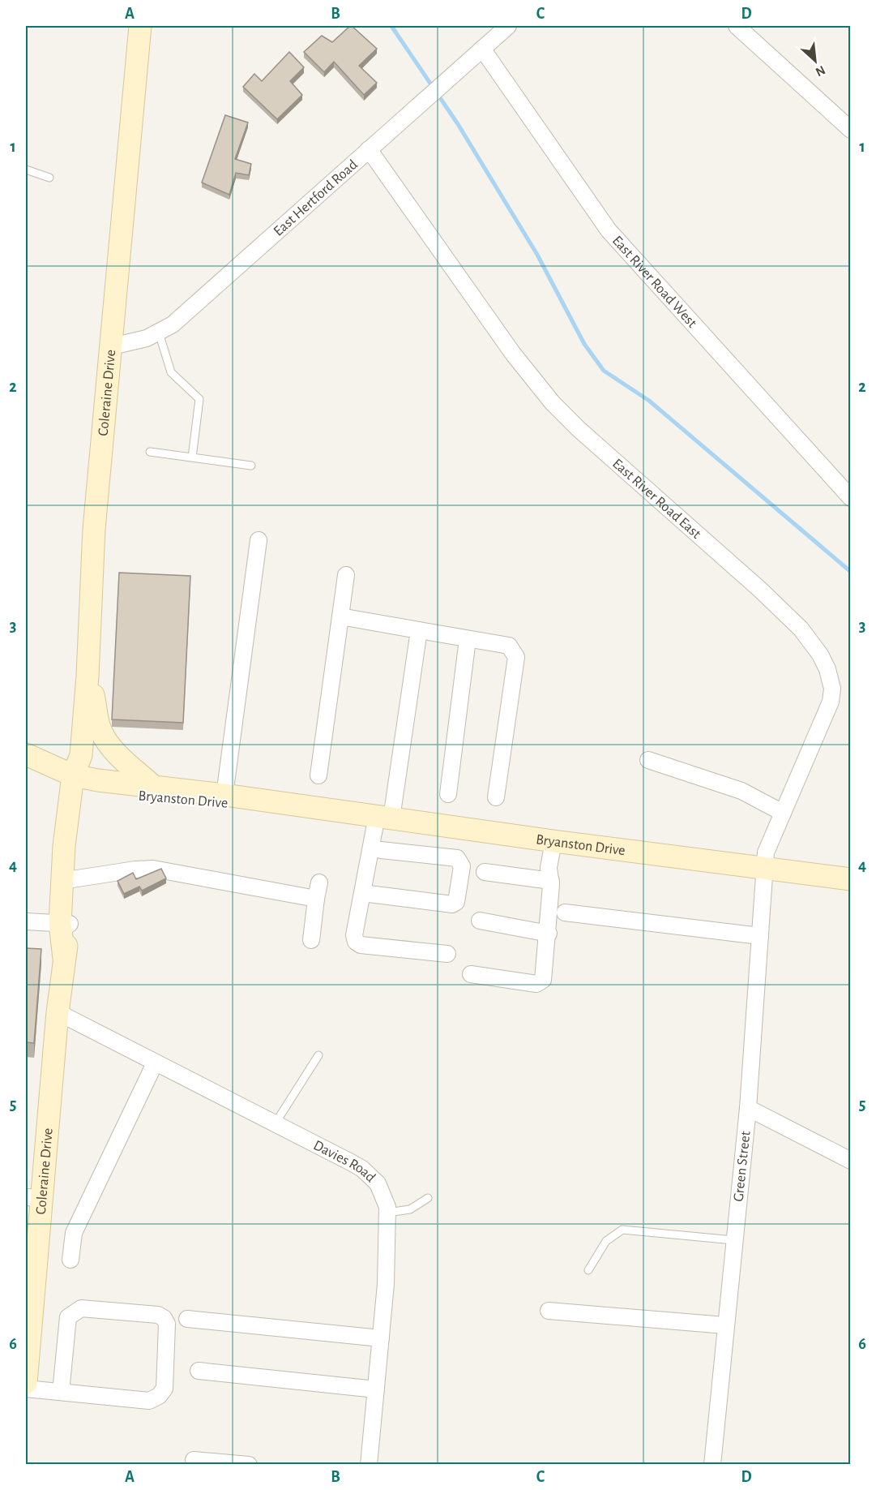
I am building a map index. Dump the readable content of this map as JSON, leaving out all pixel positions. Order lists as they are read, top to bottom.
{
  "streets": {
    "street": [
      "East Hertford Road",
      "East River Road West",
      "Coleraine Drive",
      "East River Road East",
      "Bryanston Drive",
      "Davies Road",
      "Green Street"
    ]
  },
  "crossings": [
    ["East Hertford Road", "East River Road West"],
    ["East Hertford Road", "Coleraine Drive"],
    ["East Hertford Road", "East River Road East"],
    ["Coleraine Drive", "Bryanston Drive"],
    ["Coleraine Drive", "Davies Road"],
    ["East River Road East", "Bryanston Drive"],
    ["East River Road East", "Green Street"],
    ["Bryanston Drive", "Green Street"]
  ],
  "north": "bottom right",
  "grid": {
    "columns": [
      "A",
      "B",
      "C",
      "D"
    ],
    "rows": [
      "1",
      "2",
      "3",
      "4",
      "5",
      "6"
    ]
  }
}
